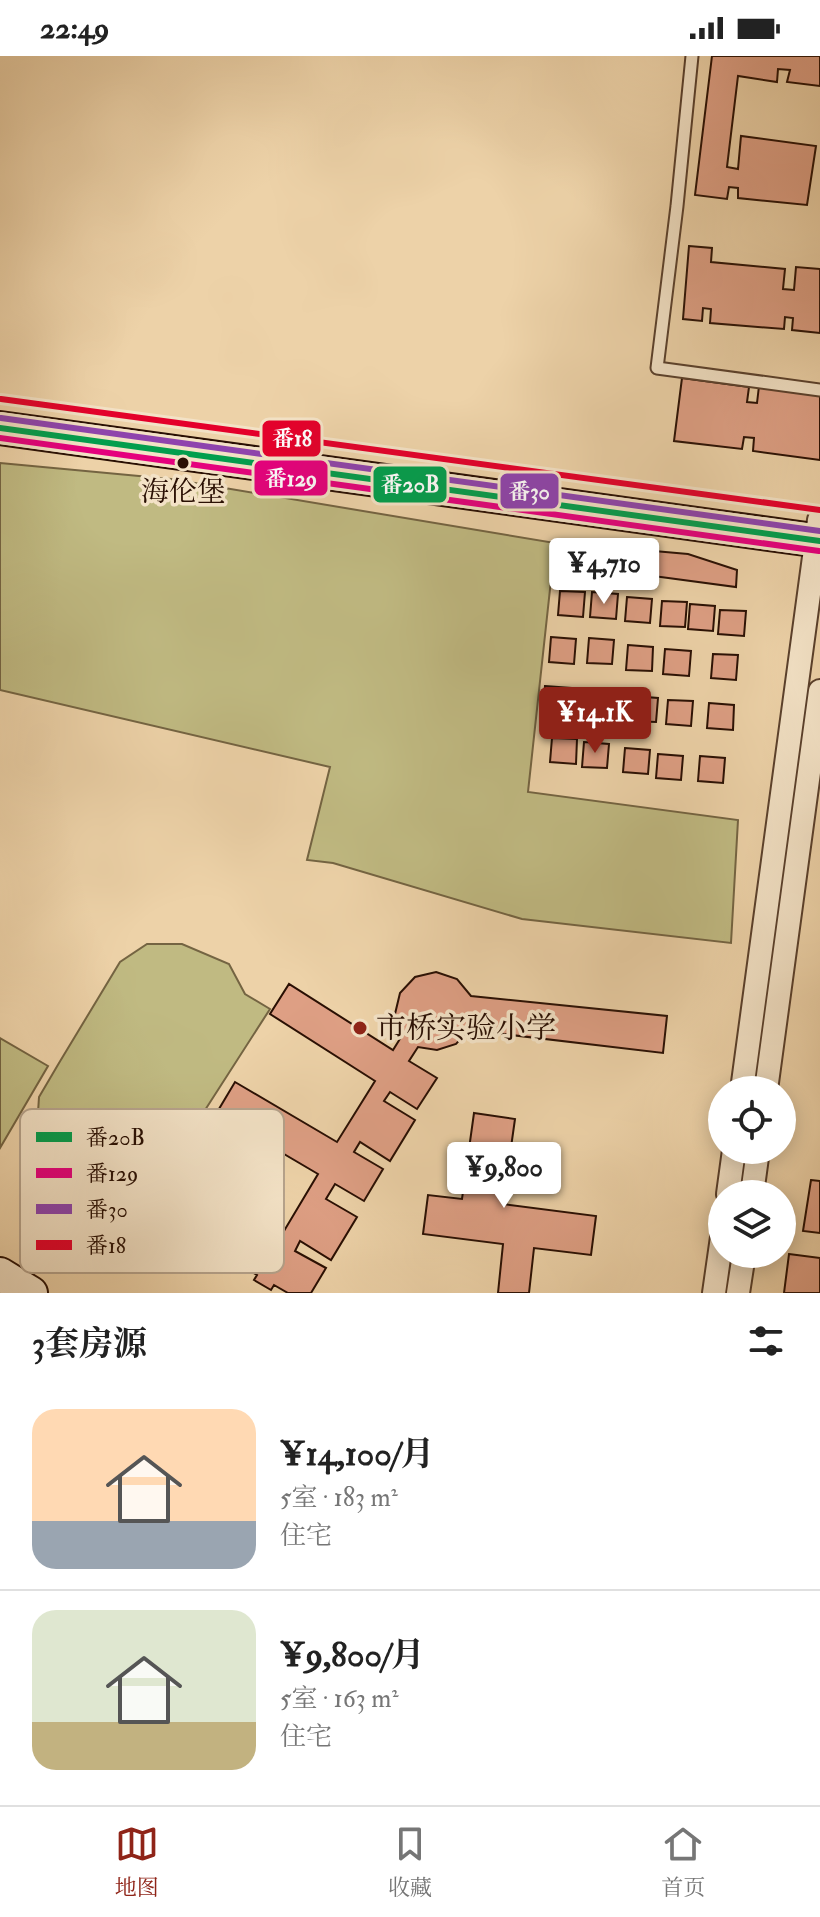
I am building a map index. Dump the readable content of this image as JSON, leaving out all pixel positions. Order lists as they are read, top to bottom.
{
  "places": ["海伦堡", "市桥实验小学"],
  "lines": [
    "transit line 番18",
    "transit line 番30",
    "transit line 番20B",
    "transit line 番129"
  ],
  "legend": [
    "番20B",
    "番129",
    "番30",
    "番18"
  ],
  "page": {
    "status": "22:49",
    "price": ["¥4,710", "¥14.1K", "¥9,800"],
    "heading": "3套房源",
    "list": [
      {
        "name": "¥14,100/月",
        "note": "5室 · 183 m² · 住宅"
      },
      {
        "name": "¥9,800/月",
        "note": "5室 · 163 m² · 住宅"
      }
    ],
    "tabs": ["地图", "收藏", "首页"]
  }
}
